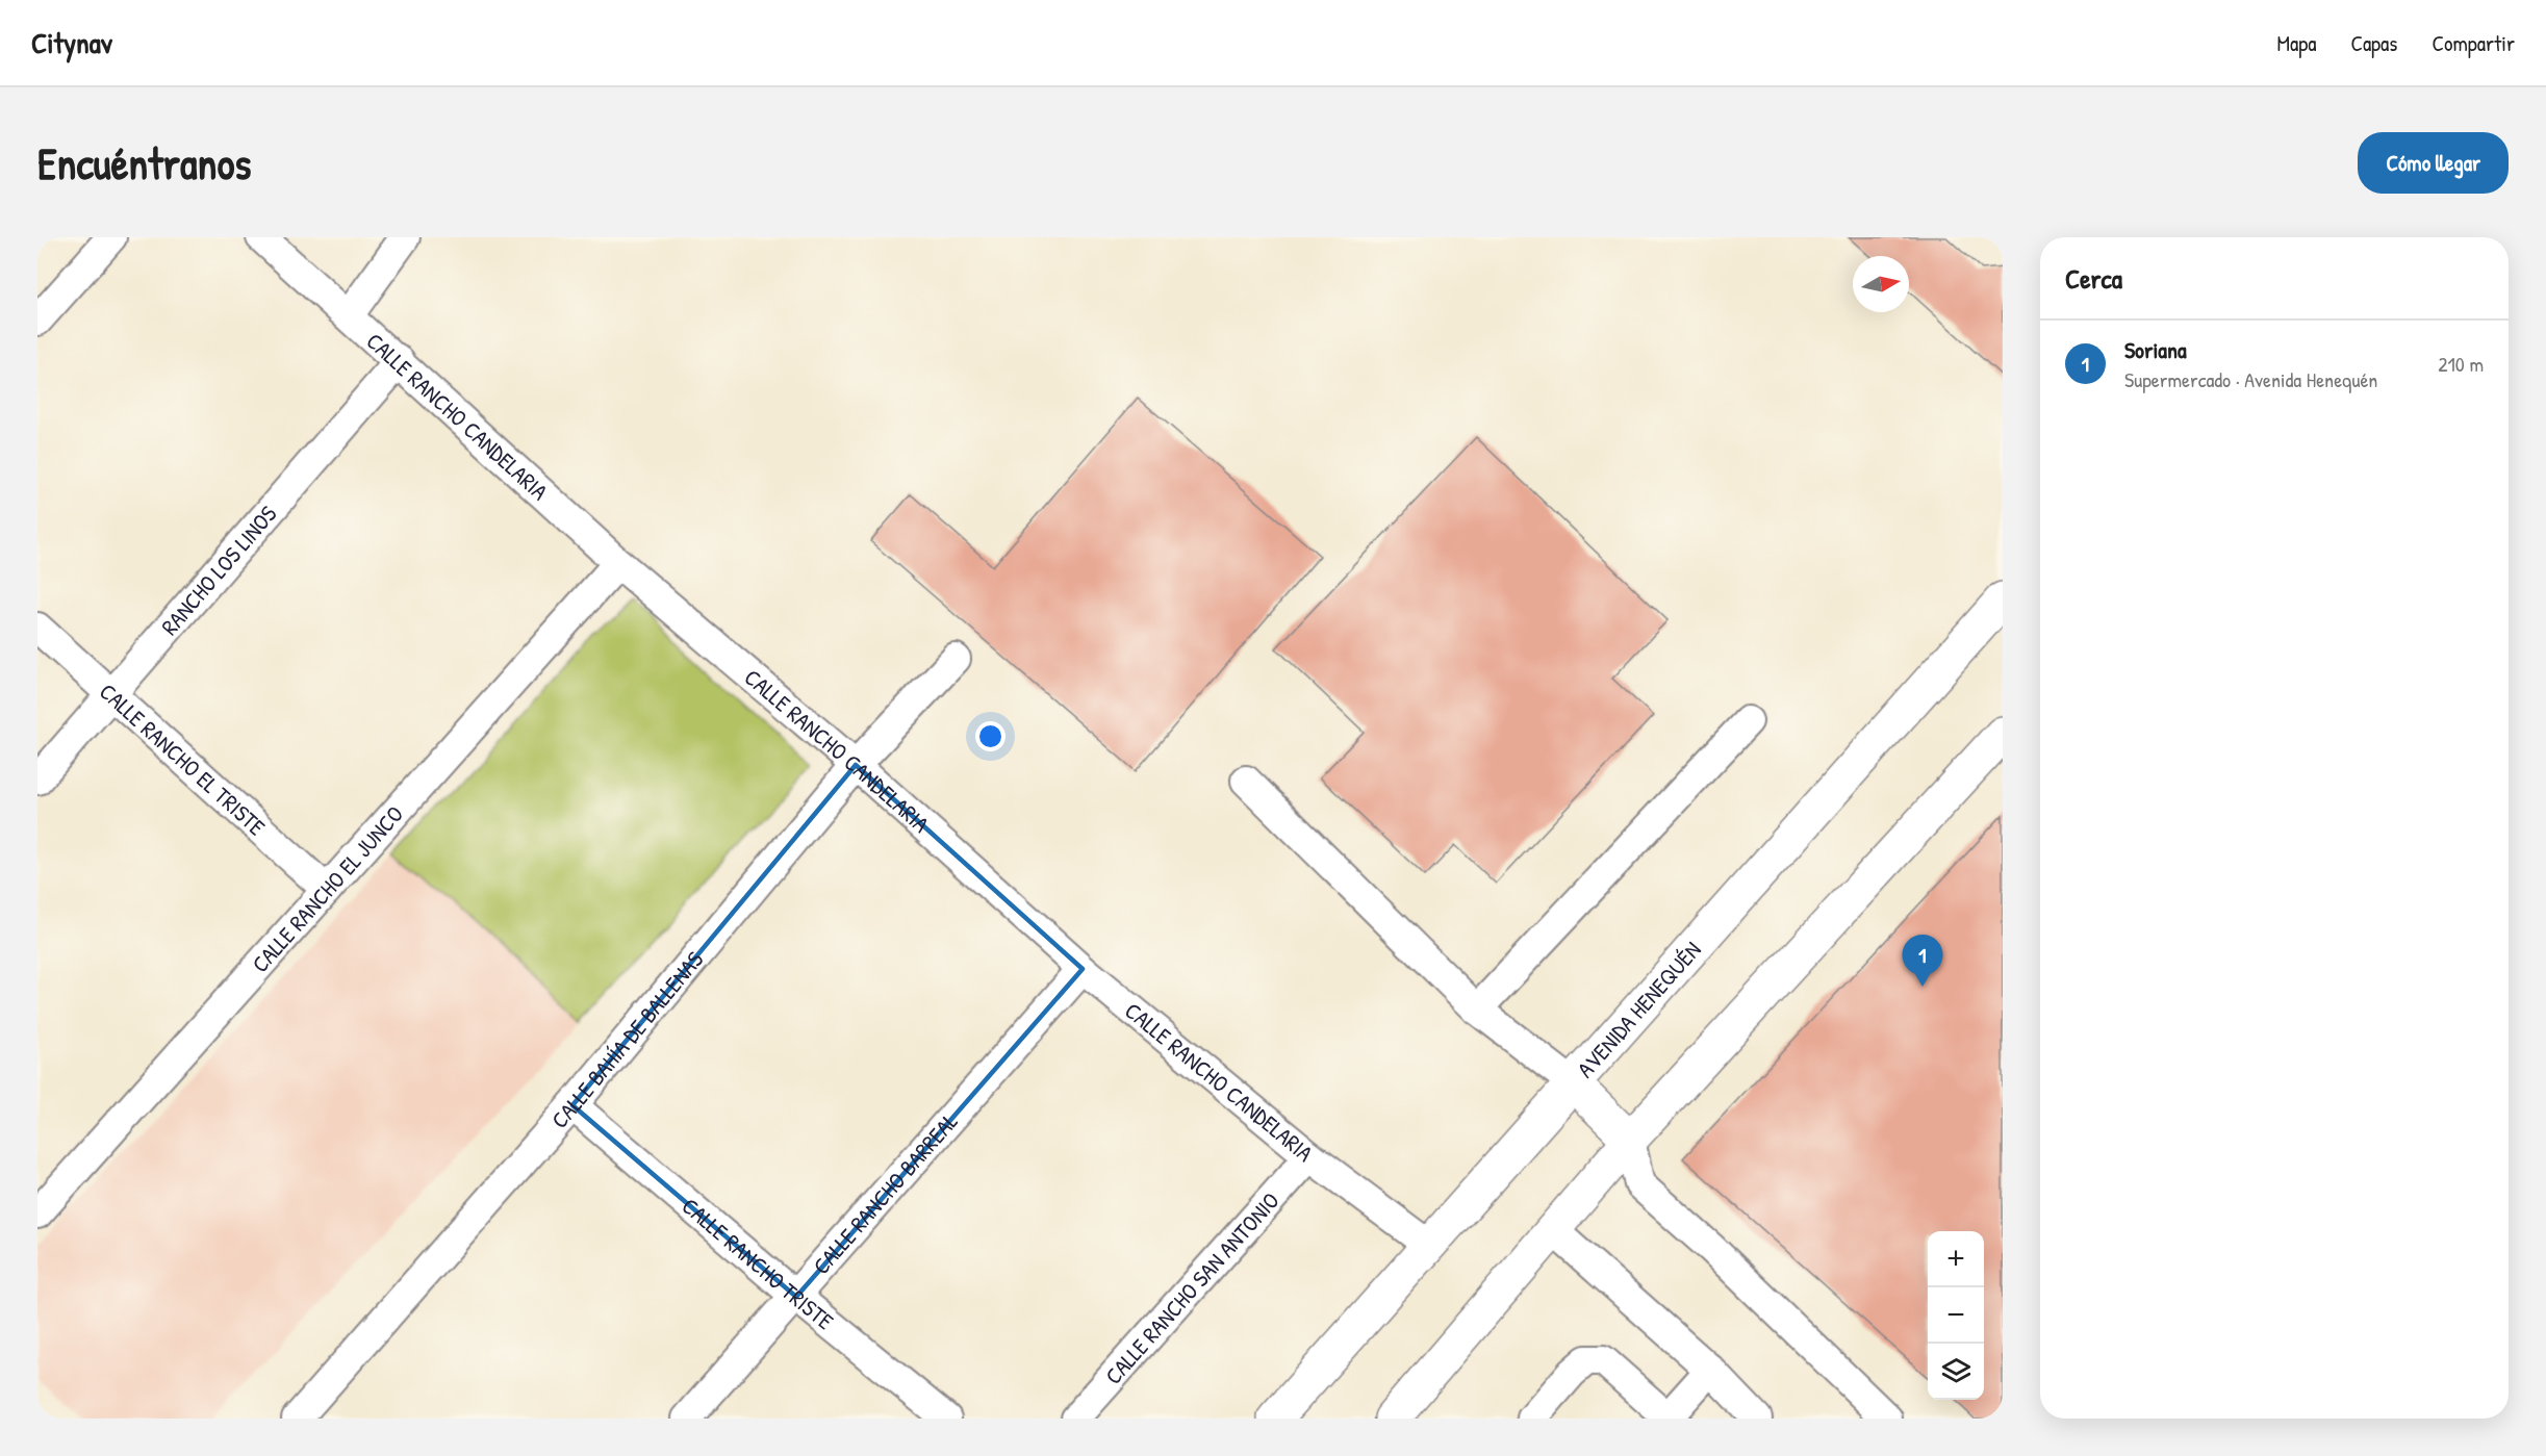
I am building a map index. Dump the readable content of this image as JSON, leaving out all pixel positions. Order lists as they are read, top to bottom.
{
  "streets": {
    "main road": ["AVENIDA HENEQUÉN"],
    "street": [
      "CALLE RANCHO CANDELARIA",
      "RANCHO LOS LINOS",
      "CALLE RANCHO EL TRISTE",
      "CALLE RANCHO EL JUNCO",
      "CALLE BAHÍA DE BALLENAS",
      "CALLE RANCHO BARREAL",
      "CALLE RANCHO TRISTE",
      "CALLE RANCHO SAN ANTONIO"
    ]
  },
  "crossings": [
    ["CALLE RANCHO CANDELARIA", "RANCHO LOS LINOS"],
    ["CALLE RANCHO CANDELARIA", "CALLE RANCHO EL JUNCO"],
    ["CALLE RANCHO CANDELARIA", "AVENIDA HENEQUÉN"],
    ["CALLE RANCHO CANDELARIA", "CALLE BAHÍA DE BALLENAS"],
    ["CALLE RANCHO CANDELARIA", "CALLE RANCHO BARREAL"],
    ["CALLE RANCHO CANDELARIA", "CALLE RANCHO SAN ANTONIO"],
    ["RANCHO LOS LINOS", "CALLE RANCHO EL TRISTE"],
    ["CALLE RANCHO EL TRISTE", "CALLE RANCHO EL JUNCO"],
    ["CALLE BAHÍA DE BALLENAS", "CALLE RANCHO TRISTE"],
    ["CALLE RANCHO BARREAL", "CALLE RANCHO TRISTE"]
  ],
  "north": "right",
  "page": {
    "header": "Citynav",
    "nav": ["Mapa", "Capas", "Compartir"],
    "buttons": "Cómo llegar",
    "title": "Encuéntranos",
    "heading": "Cerca",
    "list": [
      {
        "mark": "1",
        "name": "Soriana",
        "note": "Supermercado · Avenida Henequén",
        "value": "210 m"
      }
    ],
    "pins": "1",
    "map_buttons": ["+", "−"]
  }
}
